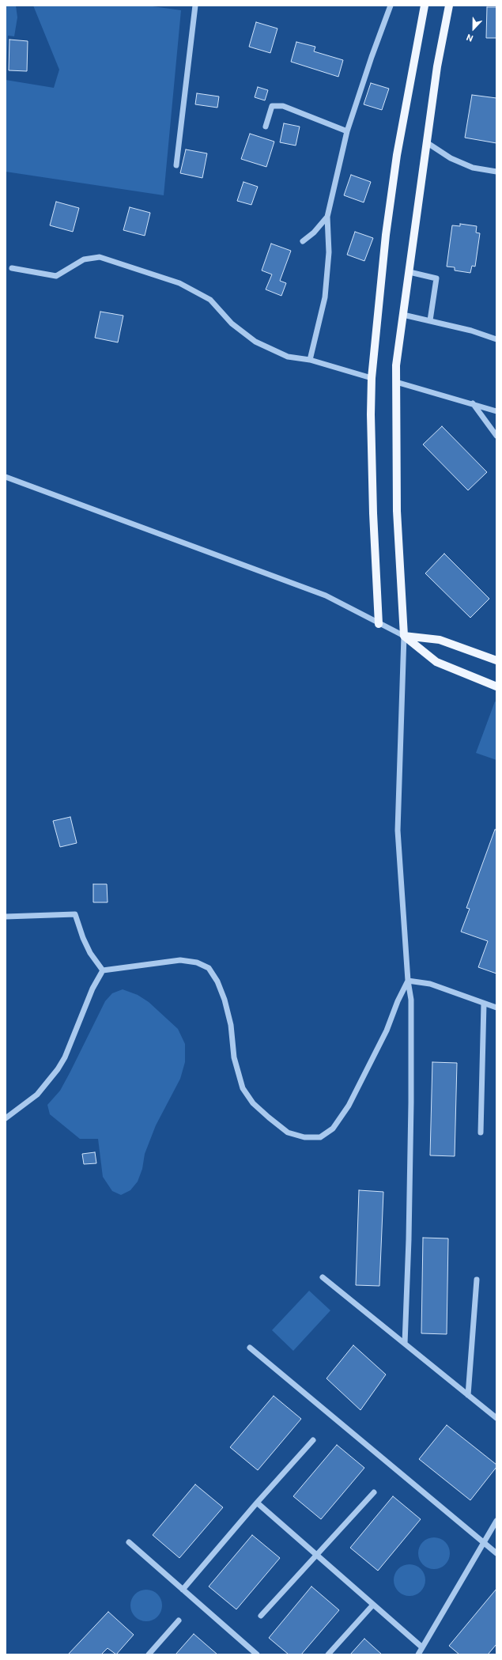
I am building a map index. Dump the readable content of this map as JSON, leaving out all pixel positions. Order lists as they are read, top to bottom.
{
  "north": "bottom"
}
